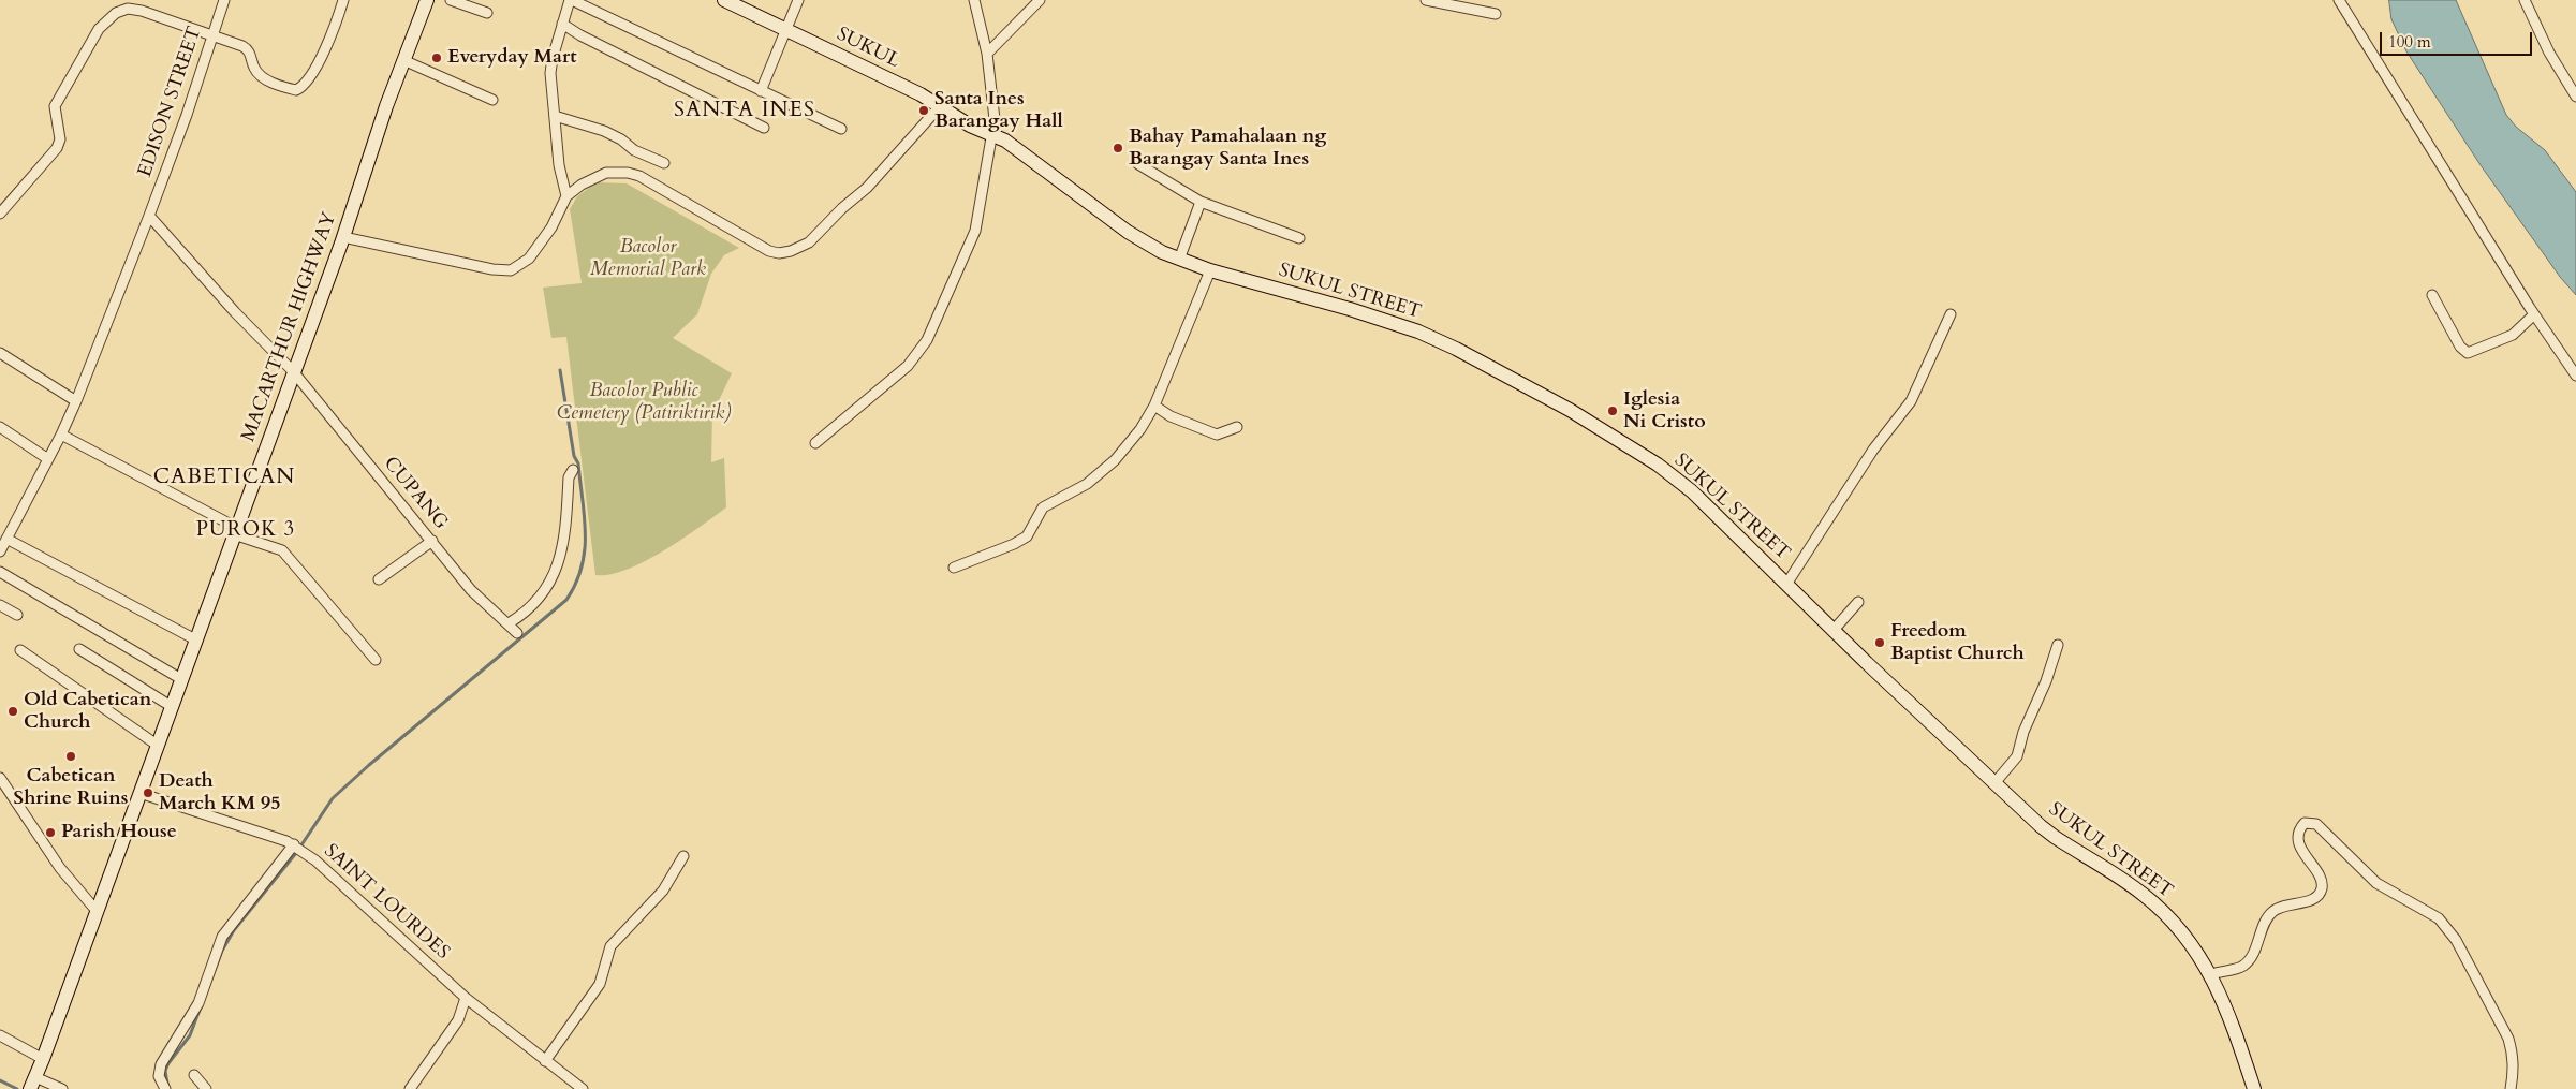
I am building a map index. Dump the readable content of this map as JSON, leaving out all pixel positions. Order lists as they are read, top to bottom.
{
  "streets": {
    "street": [
      "SUKUL",
      "EDISON STREET",
      "SUKUL STREET",
      "MACARTHUR HIGHWAY",
      "CUPANG",
      "SAINT LOURDES"
    ]
  },
  "crossings": [
    ["SUKUL", "SUKUL STREET"],
    ["EDISON STREET", "CUPANG"],
    ["MACARTHUR HIGHWAY", "CUPANG"],
    ["MACARTHUR HIGHWAY", "SAINT LOURDES"]
  ],
  "districts": ["SANTA INES", "CABETICAN", "PUROK 3"],
  "parks": ["Bacolor Memorial Park", "Bacolor Public Cemetery (Patiriktirik)"],
  "places": [
    "Everyday Mart",
    "Santa Ines Barangay Hall",
    "Bahay Pamahalaan ng Barangay Santa Ines",
    "Iglesia Ni Cristo",
    "Freedom Baptist Church",
    "Old Cabetican Church",
    "Cabetican Shrine Ruins",
    "Death March KM 95",
    "Parish House"
  ],
  "scale_bar": "100 m"
}
